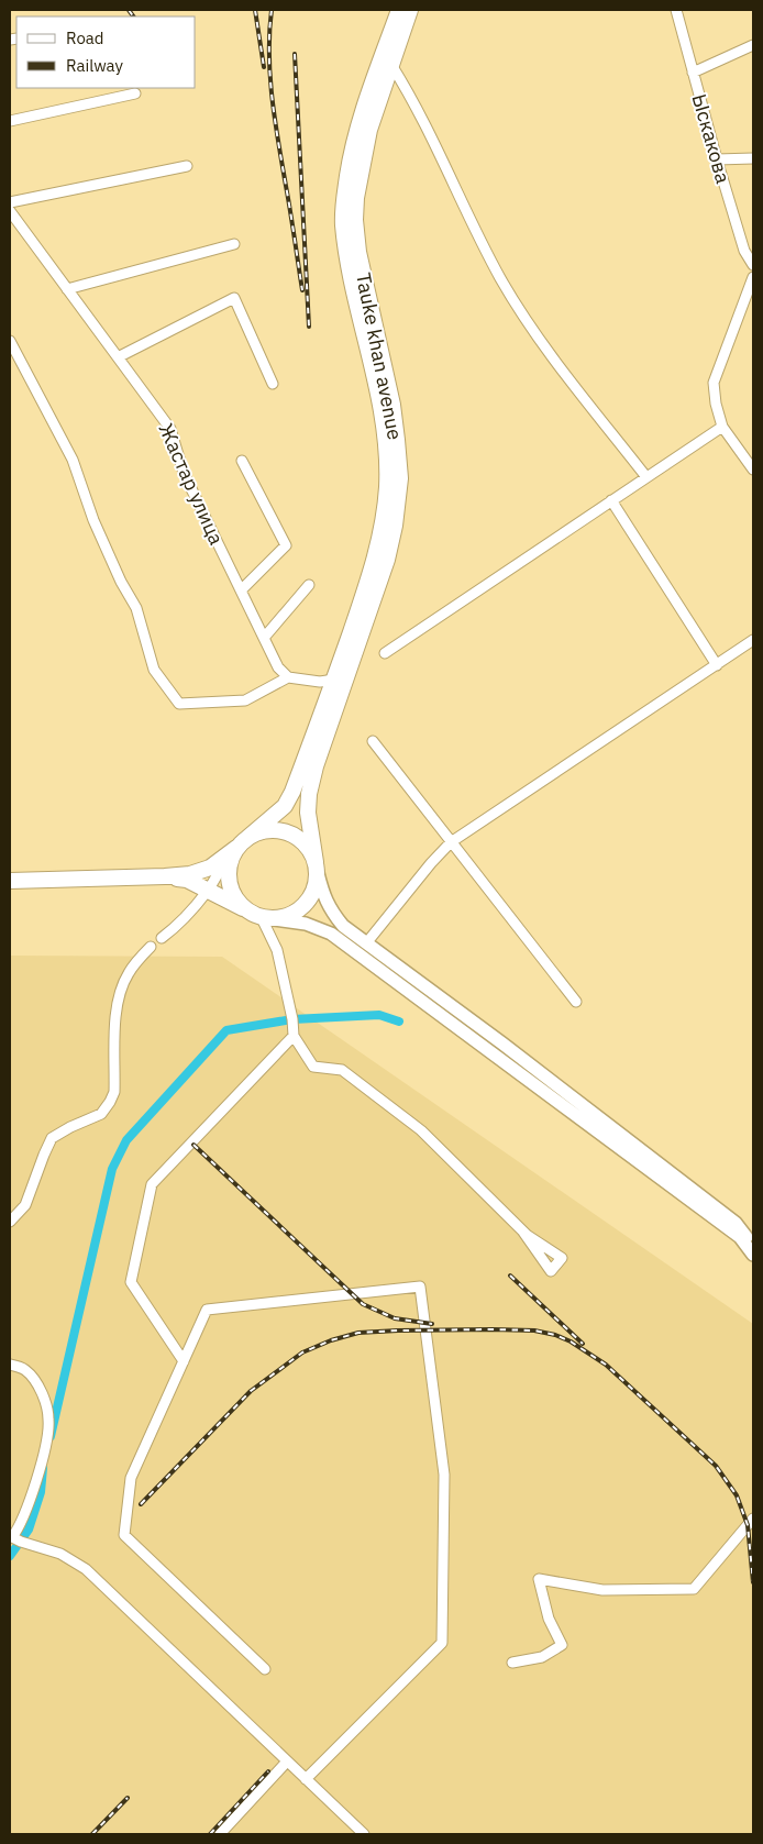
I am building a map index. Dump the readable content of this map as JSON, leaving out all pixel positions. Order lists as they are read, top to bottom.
{
  "streets": {
    "main road": ["Tauke khan avenue"],
    "street": ["Ыскакова", "Жастар улица"]
  },
  "legend": ["Road", "Railway"]
}
